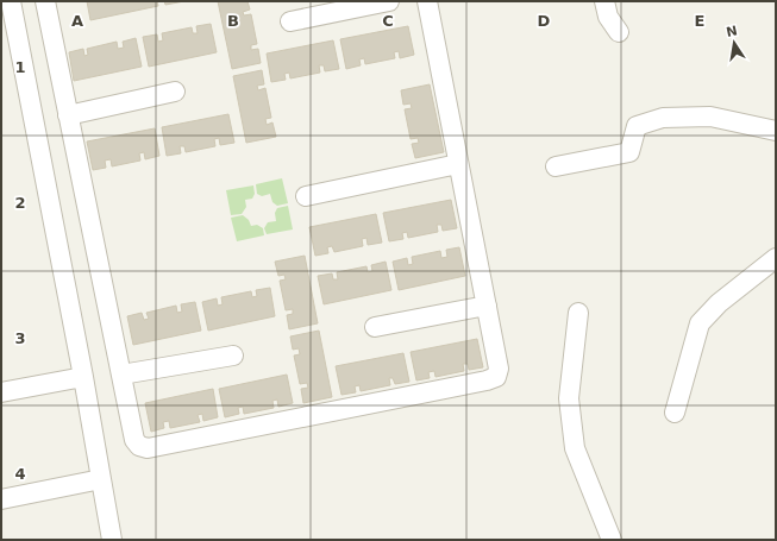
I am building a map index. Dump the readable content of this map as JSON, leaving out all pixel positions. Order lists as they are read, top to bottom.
{
  "north": "top",
  "grid": {
    "columns": [
      "A",
      "B",
      "C",
      "D",
      "E"
    ],
    "rows": [
      "1",
      "2",
      "3",
      "4"
    ]
  }
}
